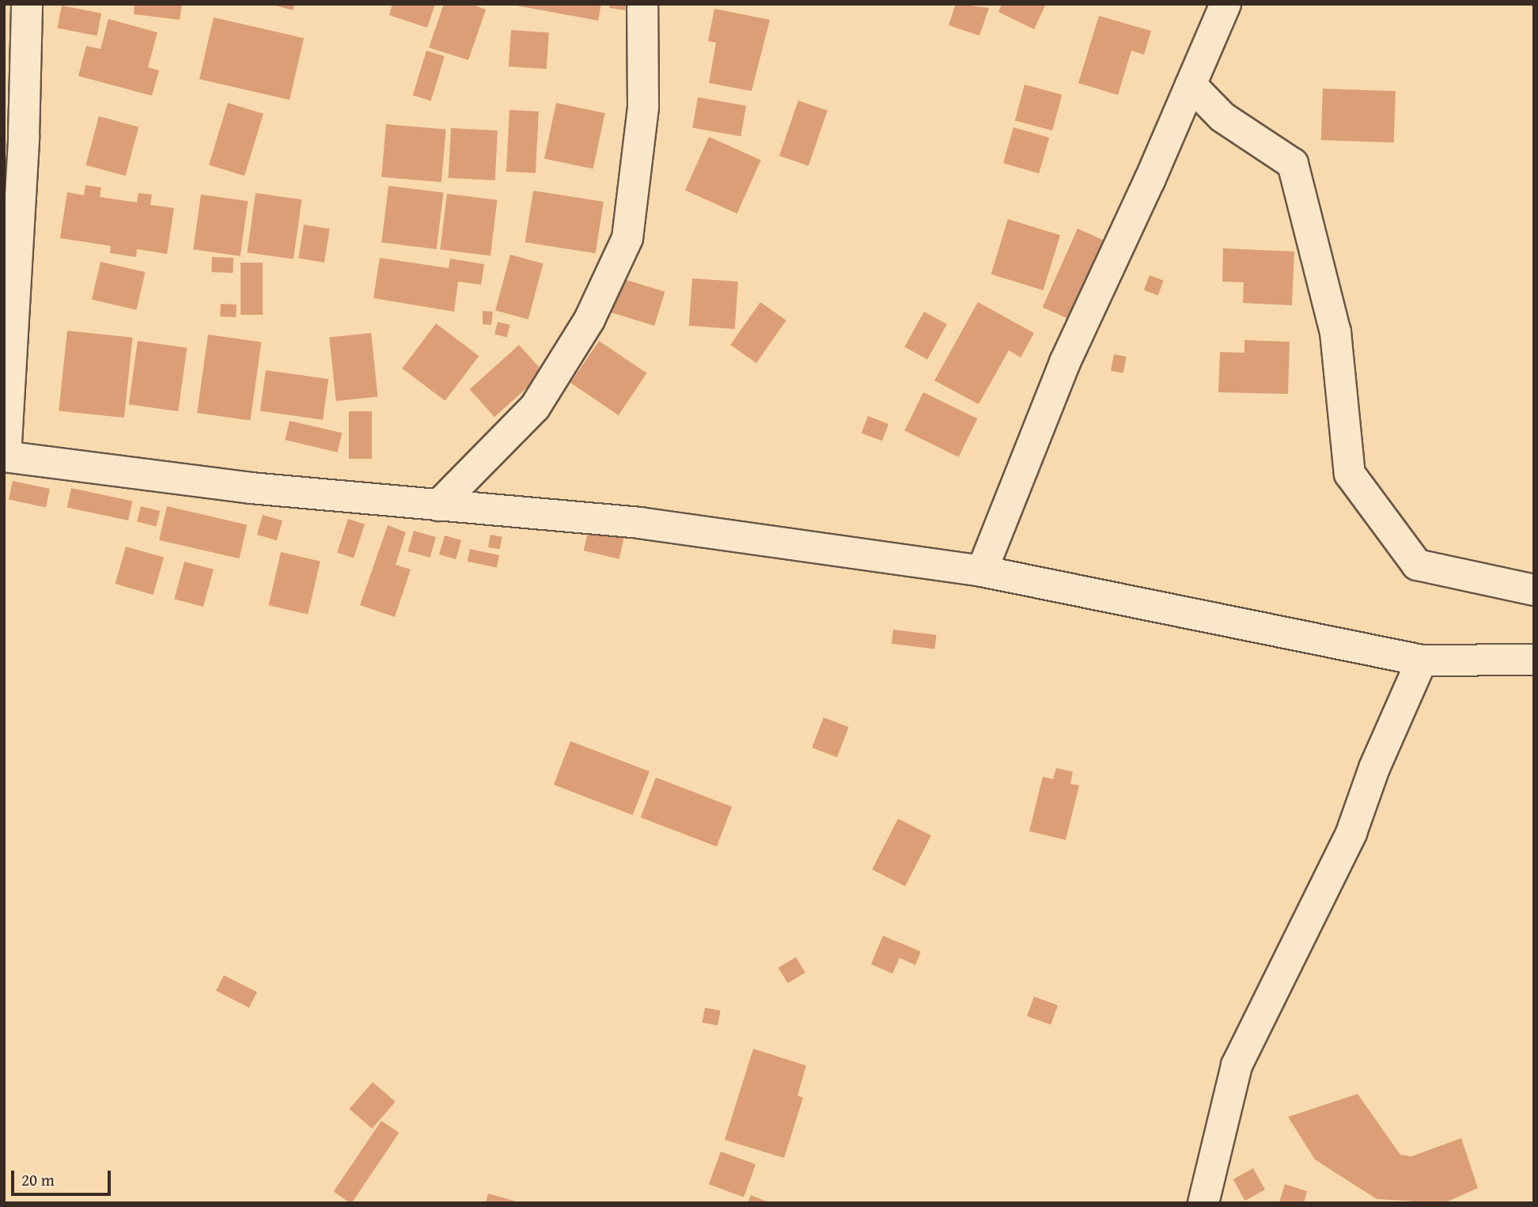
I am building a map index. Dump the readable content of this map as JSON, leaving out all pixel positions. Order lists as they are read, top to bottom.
{
  "scale_bar": "20 m"
}
